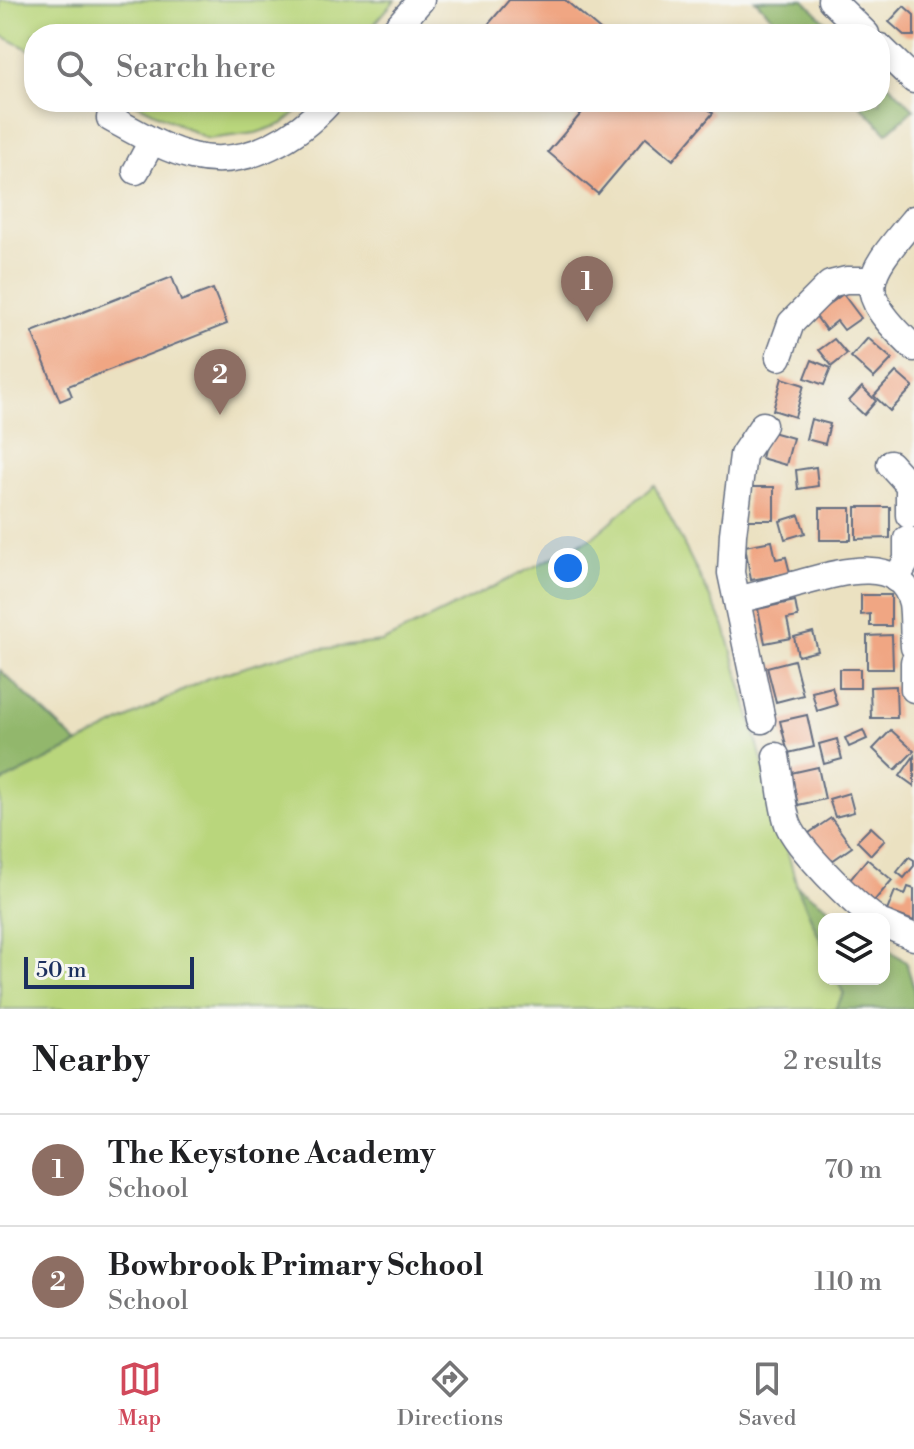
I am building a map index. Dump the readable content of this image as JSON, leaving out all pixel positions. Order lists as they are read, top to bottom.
{
  "scale_bar": "50 m",
  "page": {
    "search": "Search here",
    "pins": ["1", "2"],
    "scale": "50 m",
    "heading": ["Nearby", "2 results"],
    "list": [
      {
        "mark": "1",
        "name": "The Keystone Academy",
        "note": "School",
        "value": "70 m"
      },
      {
        "mark": "2",
        "name": "Bowbrook Primary School",
        "note": "School",
        "value": "110 m"
      }
    ],
    "nav": ["Map", "Directions", "Saved"]
  }
}
